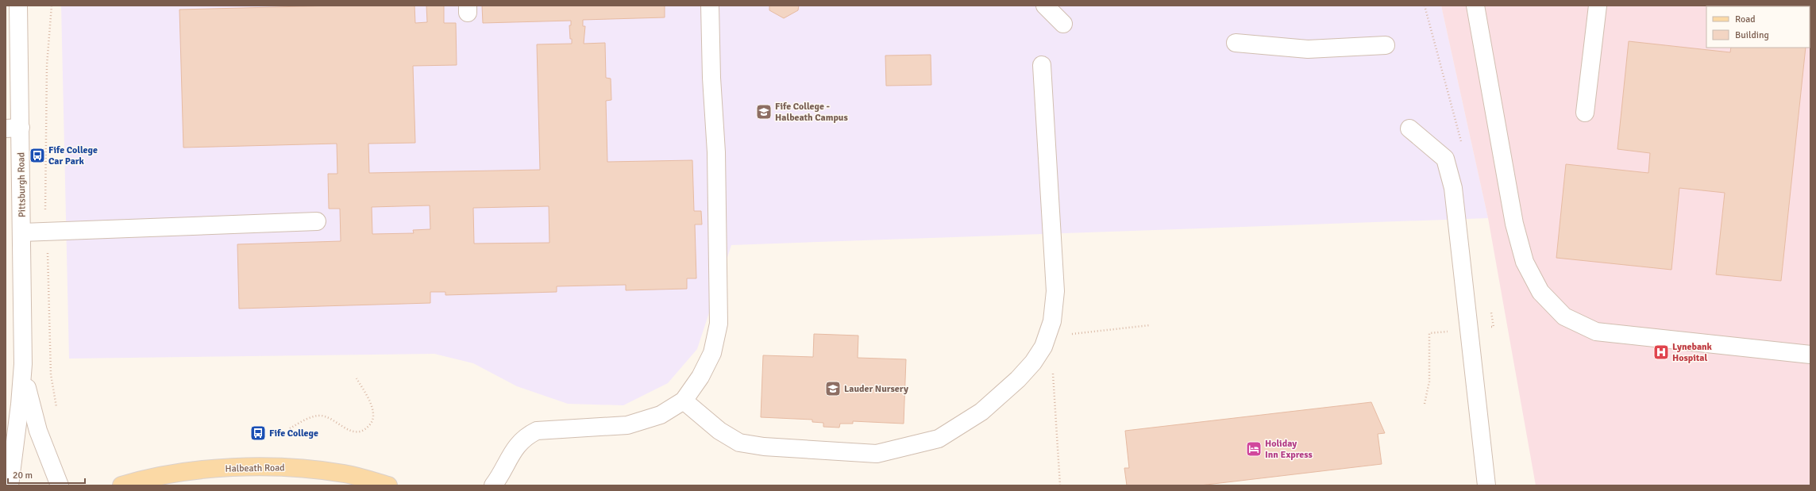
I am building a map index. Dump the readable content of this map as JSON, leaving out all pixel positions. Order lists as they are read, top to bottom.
{
  "streets": {
    "main road": ["Halbeath Road"],
    "street": ["Pittsburgh Road"]
  },
  "places": {
    "school or university": ["Fife College - Halbeath Campus", "Lauder Nursery"],
    "bus stop": ["Fife College Car Park", "Fife College"],
    "hospital": ["Lynebank Hospital"],
    "hotel": ["Holiday Inn Express"]
  },
  "legend": ["Road", "Building"],
  "scale_bar": "20 m"
}
